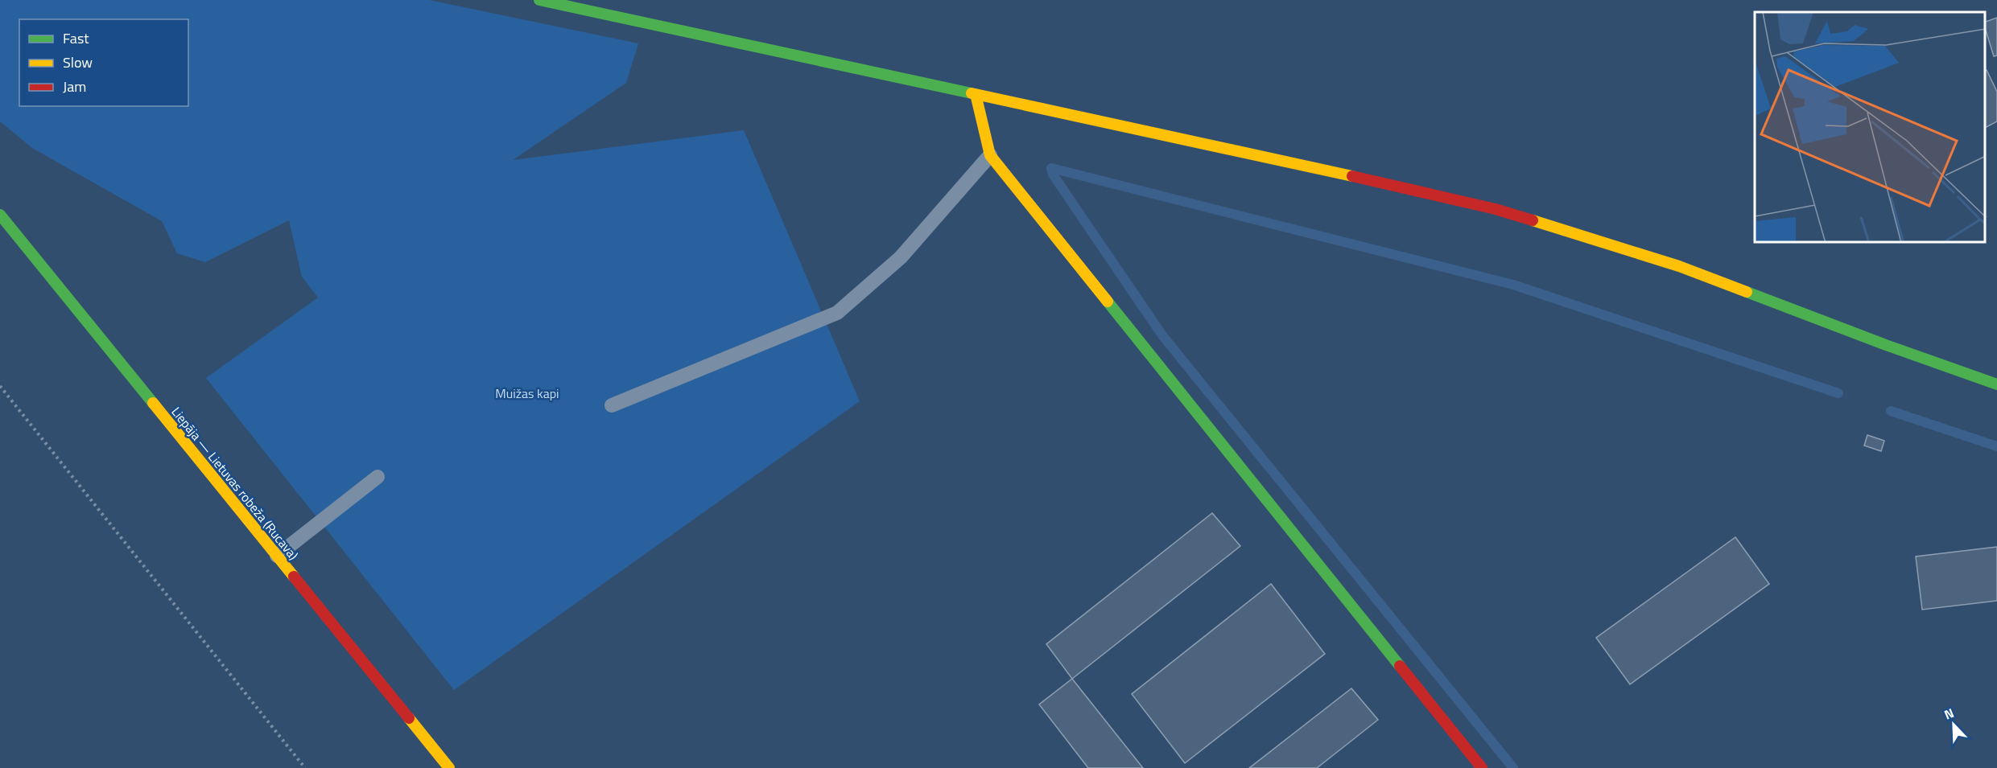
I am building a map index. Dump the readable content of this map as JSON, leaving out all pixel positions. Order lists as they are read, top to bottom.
{
  "streets": {
    "main road": ["Liepāja — Lietuvas robeža (Rucava)"]
  },
  "parks": ["Muižas kapi"],
  "legend": ["Fast", "Slow", "Jam"],
  "north": "top left"
}
